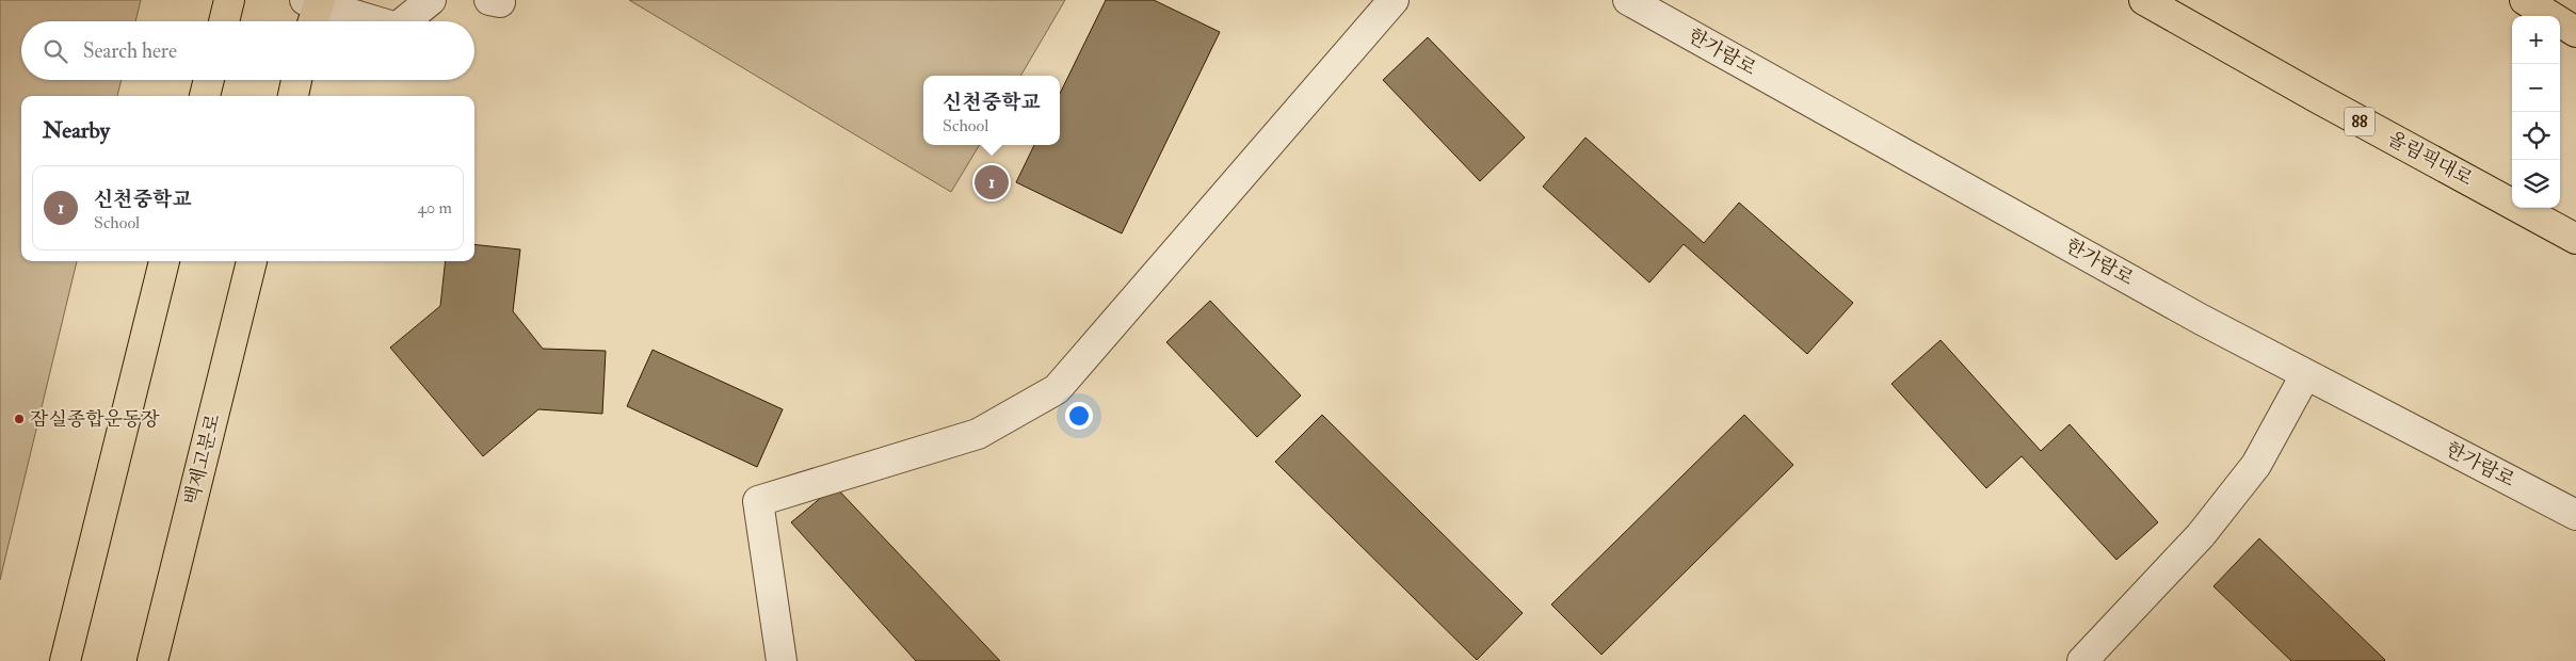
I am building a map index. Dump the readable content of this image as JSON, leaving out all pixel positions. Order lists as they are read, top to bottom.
{
  "streets": {
    "main road": ["88", "올림픽대로", "백제고분로"],
    "street": ["한가람로"]
  },
  "places": ["잠실종합운동장"],
  "page": {
    "map_buttons": ["+", "−"],
    "search": "Search here",
    "popup": ["신천중학교", "School"],
    "heading": "Nearby",
    "pins": "1",
    "list": [
      {
        "mark": "1",
        "name": "신천중학교",
        "note": "School",
        "value": "40 m"
      }
    ]
  }
}
